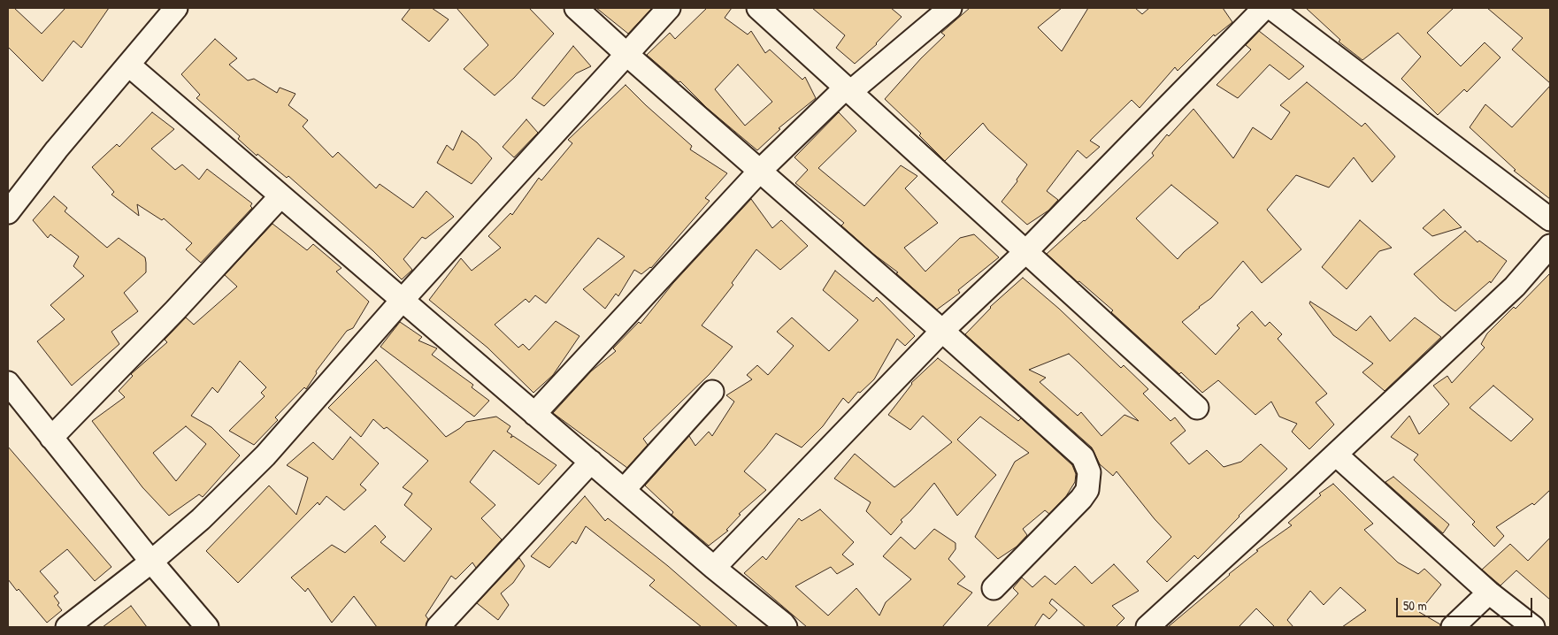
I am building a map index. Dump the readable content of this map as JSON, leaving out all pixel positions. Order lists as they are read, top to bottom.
{
  "scale_bar": "50 m"
}
